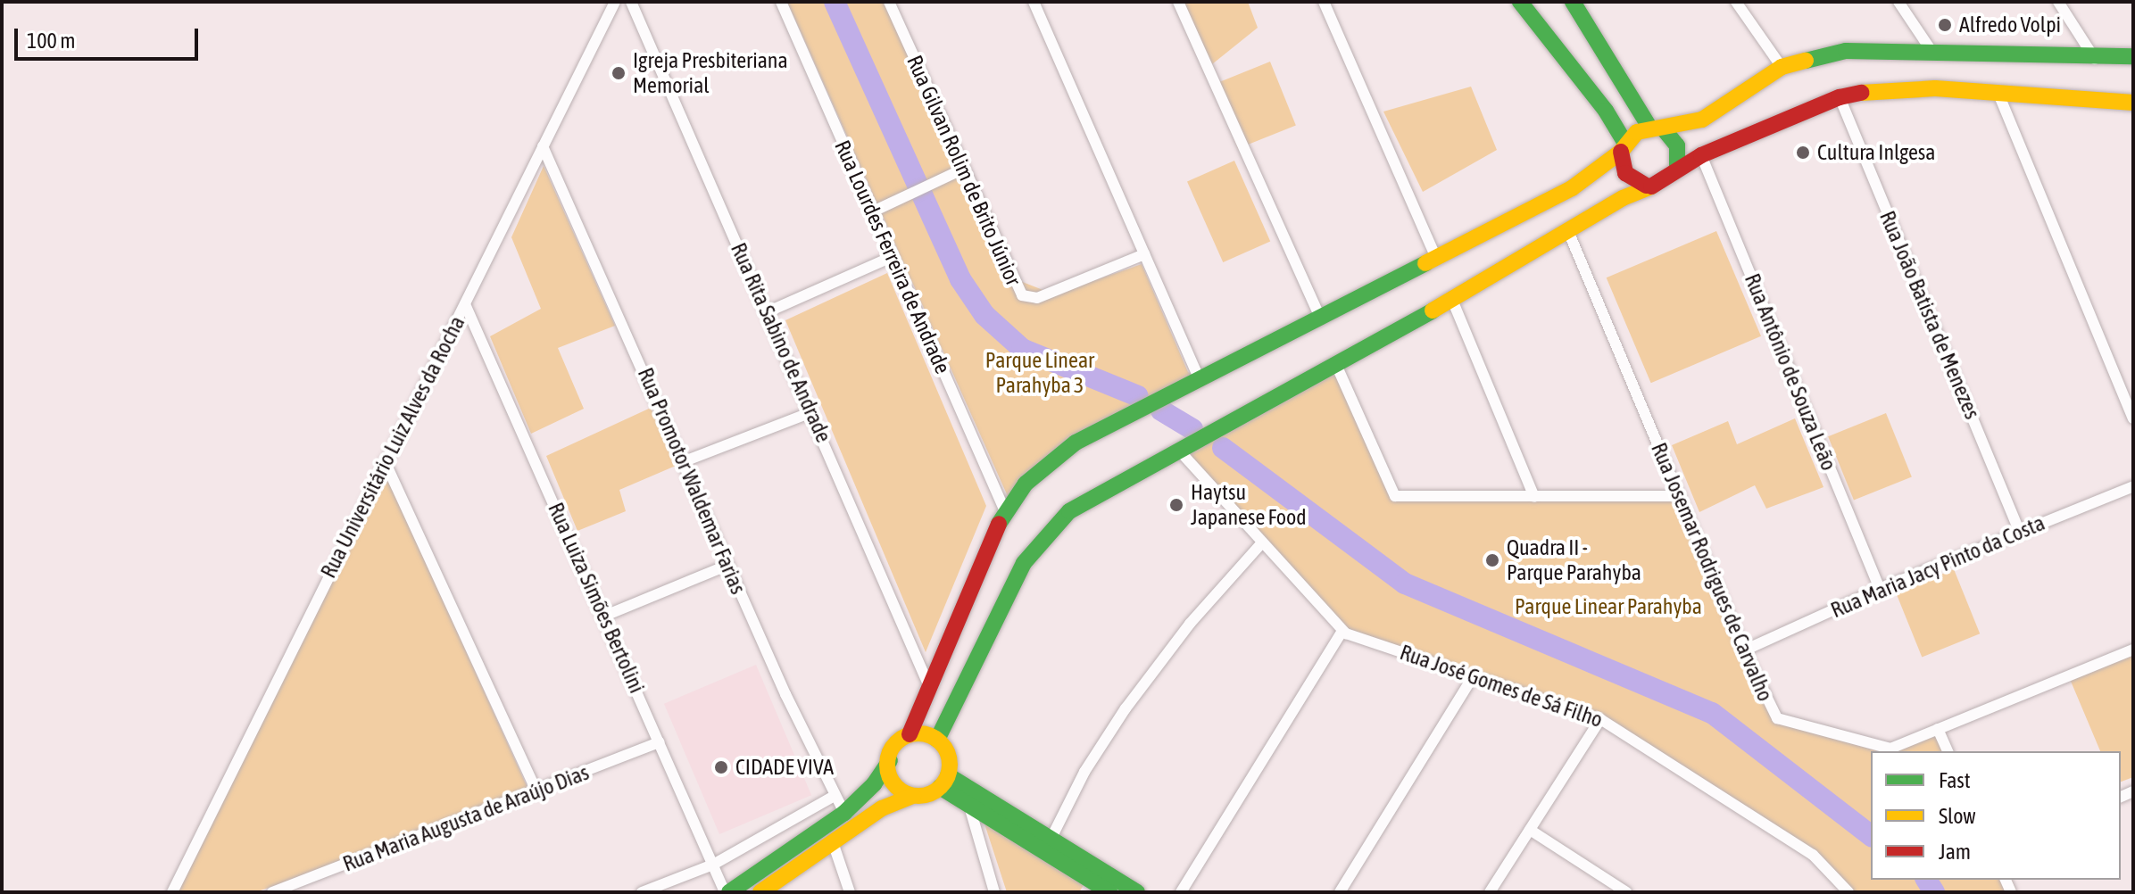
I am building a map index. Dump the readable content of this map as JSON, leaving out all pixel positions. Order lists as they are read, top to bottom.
{
  "streets": {
    "street": [
      "Rua Gilvan Rolim de Brito Júnior",
      "Rua Lourdes Ferreira de Andrade",
      "Rua João Batista de Menezes",
      "Rua Rita Sabino de Andrade",
      "Rua Antônio de Souza Leão",
      "Rua Universitário Luiz Alves da Rocha",
      "Rua Promotor Waldemar Farias",
      "Rua Maria Jacy Pinto da Costa",
      "Rua Josemar Rodrigues de Carvalho",
      "Rua Luiza Simões Bertolini",
      "Rua José Gomes de Sá Filho",
      "Rua Maria Augusta de Araújo Dias"
    ]
  },
  "crossings": [
    ["Rua João Batista de Menezes", "Rua Maria Jacy Pinto da Costa"],
    ["Rua Antônio de Souza Leão", "Rua Maria Jacy Pinto da Costa"],
    ["Rua Universitário Luiz Alves da Rocha", "Rua Promotor Waldemar Farias"],
    ["Rua Universitário Luiz Alves da Rocha", "Rua Luiza Simões Bertolini"],
    ["Rua Maria Jacy Pinto da Costa", "Rua Josemar Rodrigues de Carvalho"],
    ["Rua Luiza Simões Bertolini", "Rua Maria Augusta de Araújo Dias"]
  ],
  "parks": ["Parque Linear Parahyba 3", "Parque Linear Parahyba"],
  "places": [
    "Alfredo Volpi",
    "Igreja Presbiteriana Memorial",
    "Cultura Inlgesa",
    "Haytsu Japanese Food",
    "Quadra II - Parque Parahyba",
    "CIDADE VIVA"
  ],
  "legend": ["Fast", "Slow", "Jam"],
  "scale_bar": "100 m"
}
